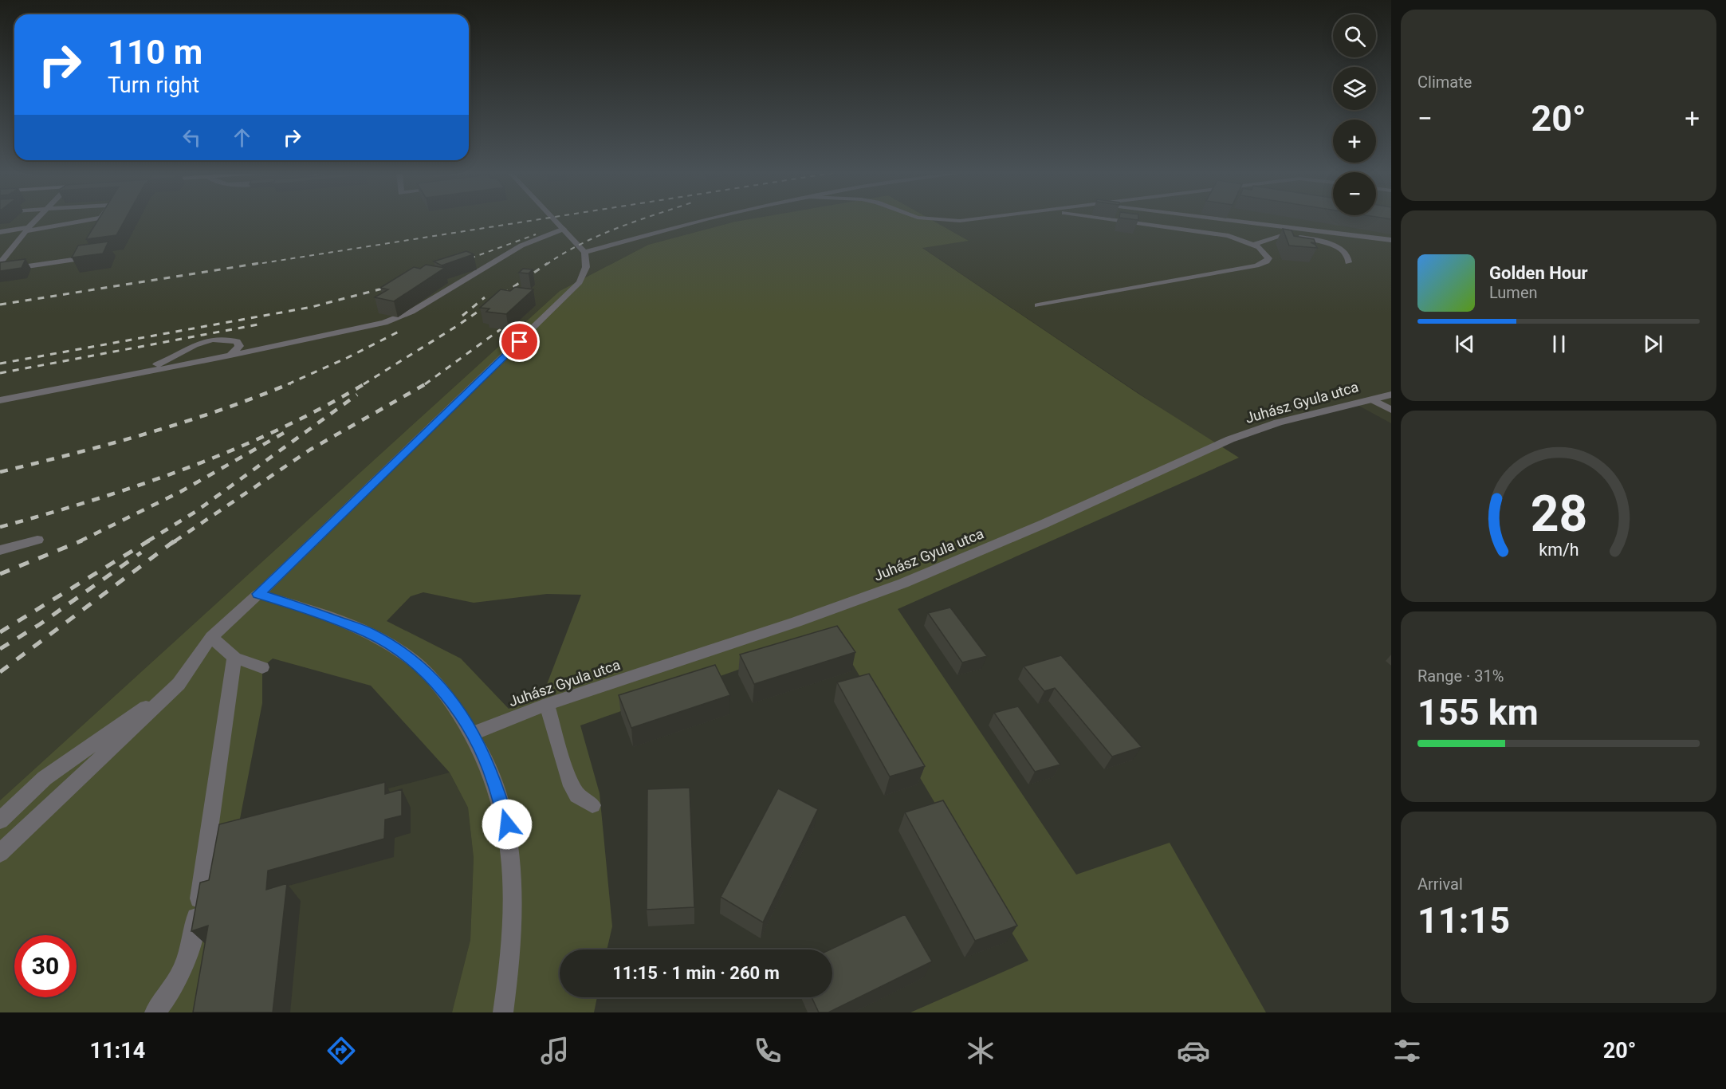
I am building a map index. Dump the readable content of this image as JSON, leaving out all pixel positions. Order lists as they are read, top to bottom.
{
  "streets": {
    "street": ["Juhász Gyula utca"]
  },
  "page": {
    "tile": [
      "Climate",
      ["Range · 31%", "155 km"],
      ["Arrival", "11:15"]
    ],
    "map_buttons": ["+", "−"],
    "turn": ["110 m", "Turn right"],
    "heat": ["−", "20°", "+"],
    "song": ["Golden Hour", "Lumen"],
    "limit": "30",
    "trip": "11:15 · 1 min · 260 m",
    "tabs": ["11:14", "20°"],
    "gauge": ["28", "km/h"]
  }
}
